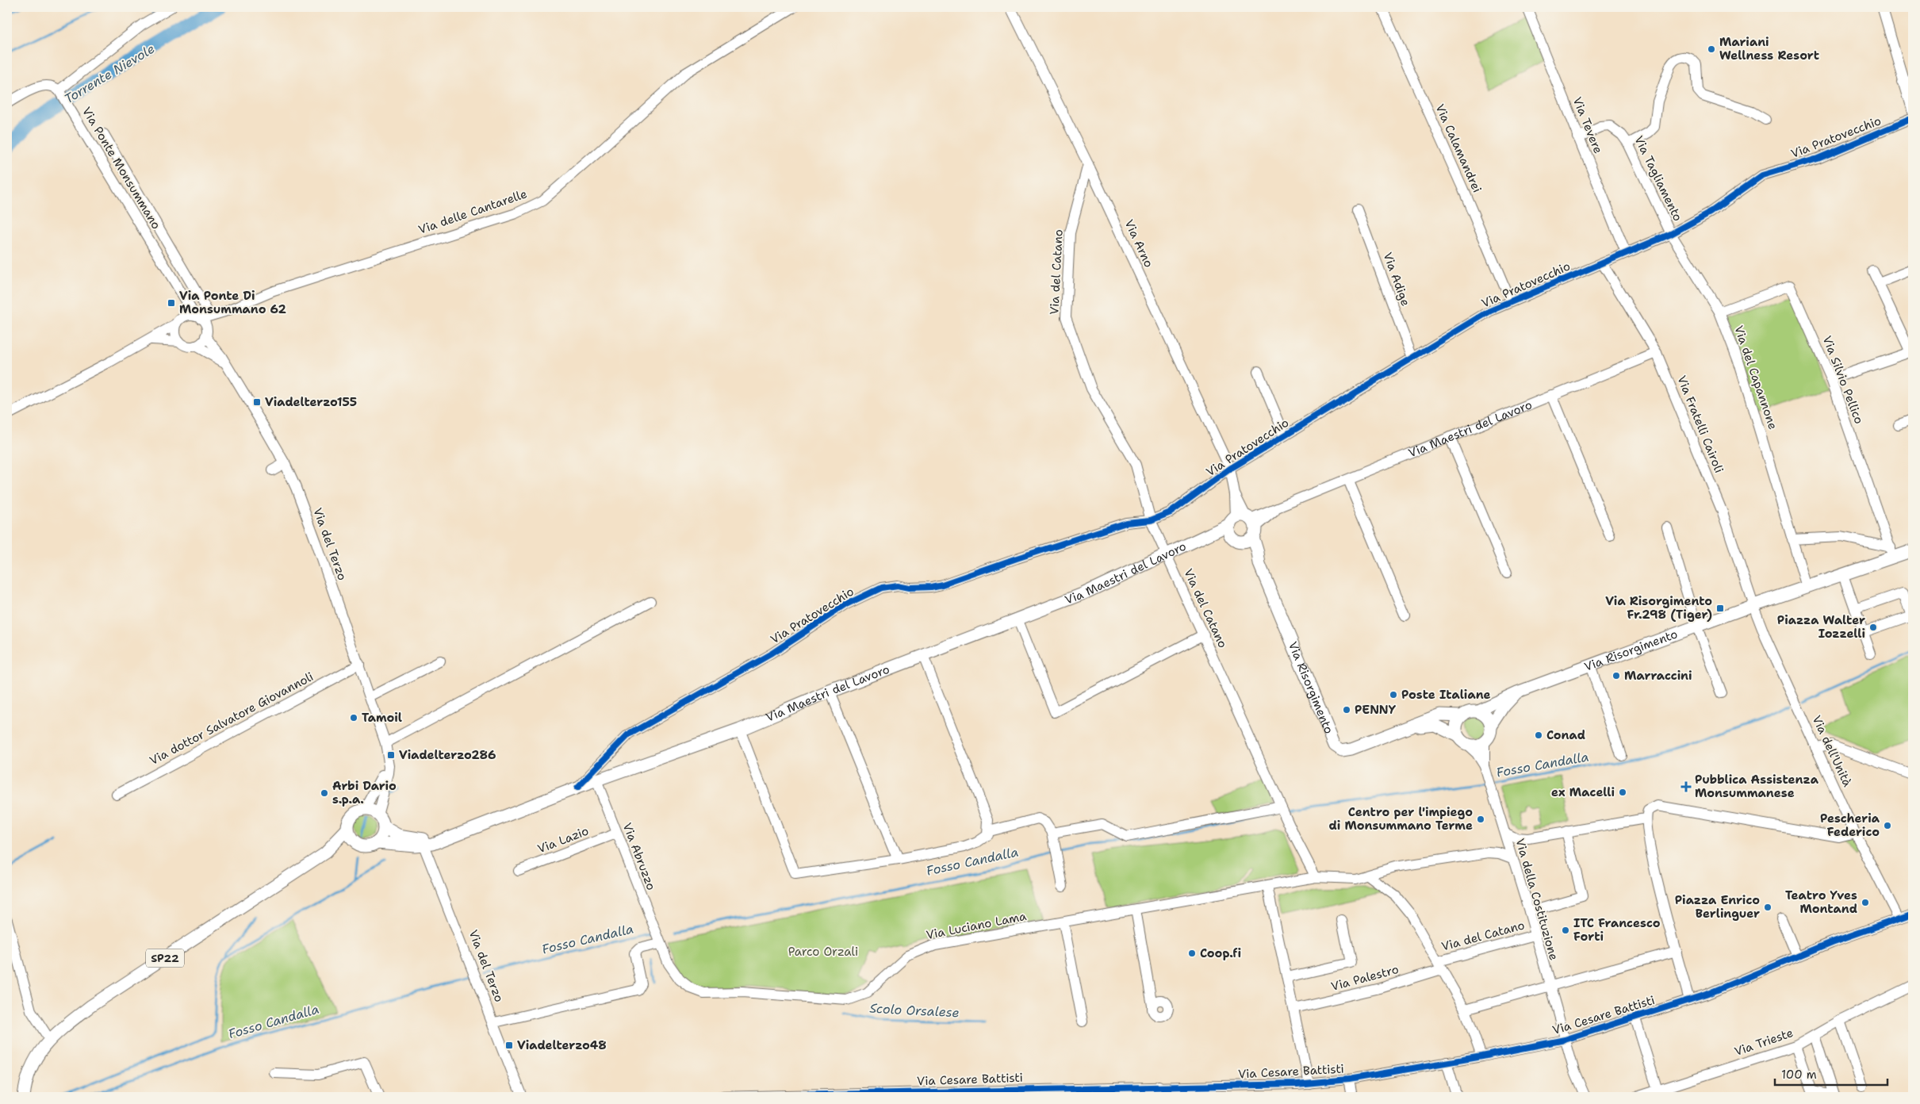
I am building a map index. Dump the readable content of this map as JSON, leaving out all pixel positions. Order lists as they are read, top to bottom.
{
  "streets": {
    "main road": ["Via Maestri del Lavoro", "Via Risorgimento", "SP22"],
    "street": [
      "Via Tevere",
      "Via Pratovecchio",
      "Via Calamandrei",
      "Via Ponte Monsummano",
      "Via Tagliamento",
      "Via delle Cantarelle",
      "Via Arno",
      "Via del Catano",
      "Via Adige",
      "Via del Capannone",
      "Via Silvio Pellico",
      "Via Fratelli Cairoli",
      "Via del Terzo",
      "Via dottor Salvatore Giovannoli",
      "Via dell'Unità",
      "Via Lazio",
      "Via Abruzzo",
      "Via della Costituzione",
      "Via Luciano Lama",
      "Via Palestro",
      "Via Cesare Battisti",
      "Via Trieste"
    ]
  },
  "crossings": [
    ["Via Tevere", "Via Pratovecchio"],
    ["Via Tevere", "Via Tagliamento"],
    ["Via Pratovecchio", "Via Calamandrei"],
    ["Via Pratovecchio", "Via Tagliamento"],
    ["Via Pratovecchio", "Via Arno"],
    ["Via Pratovecchio", "Via del Catano"],
    ["Via Pratovecchio", "Via Adige"],
    ["Via Pratovecchio", "Via del Capannone"],
    ["Via Pratovecchio", "Via Fratelli Cairoli"],
    ["Via Pratovecchio", "Via Maestri del Lavoro"],
    ["Via Ponte Monsummano", "Via delle Cantarelle"],
    ["Via Ponte Monsummano", "Via del Terzo"],
    ["Via Tagliamento", "Via del Capannone"],
    ["Via delle Cantarelle", "Via del Terzo"],
    ["Via Arno", "Via del Catano"],
    ["Via Arno", "Via Maestri del Lavoro"],
    ["Via Arno", "Via Risorgimento"],
    ["Via del Catano", "Via Maestri del Lavoro"],
    ["Via del Catano", "Via della Costituzione"],
    ["Via del Catano", "Via Luciano Lama"],
    ["Via del Catano", "Via Palestro"],
    ["Via del Catano", "Via Cesare Battisti"],
    ["Via del Capannone", "Via Silvio Pellico"],
    ["Via del Capannone", "Via Risorgimento"],
    ["Via Silvio Pellico", "Via Risorgimento"],
    ["Via Fratelli Cairoli", "Via Maestri del Lavoro"],
    ["Via Fratelli Cairoli", "Via Risorgimento"],
    ["Via Fratelli Cairoli", "Via dell'Unità"],
    ["Via Maestri del Lavoro", "Via del Terzo"],
    ["Via Maestri del Lavoro", "Via Risorgimento"],
    ["Via Maestri del Lavoro", "Via Abruzzo"],
    ["Via del Terzo", "Via dottor Salvatore Giovannoli"],
    ["Via del Terzo", "SP22"],
    ["Via Risorgimento", "Via dell'Unità"],
    ["Via dell'Unità", "Via Cesare Battisti"],
    ["Via Lazio", "Via Abruzzo"],
    ["Via Abruzzo", "Via Luciano Lama"],
    ["Via della Costituzione", "Via Cesare Battisti"]
  ],
  "water": ["Torrente Nievole", "Fosso Candalla", "Scolo Orsalese"],
  "parks": ["Parco Orzali"],
  "places": {
    "other": [
      "Mariani Wellness Resort",
      "Piazza Walter Iozzelli",
      "Marraccini",
      "Poste Italiane",
      "PENNY",
      "Tamoil",
      "Conad",
      "ex Macelli",
      "Arbi Dario s.p.a.",
      "Centro per l'impiego di Monsummano Terme",
      "Pescheria Federico",
      "Teatro Yves Montand",
      "Piazza Enrico Berlinguer",
      "ITC Francesco Forti",
      "Coop.fi"
    ],
    "transit": [
      "Via Ponte Di Monsummano 62",
      "Viadelterzo155",
      "Via Risorgimento Fr.298 (Tiger)",
      "Viadelterzo286",
      "Viadelterzo48"
    ],
    "health": ["Pubblica Assistenza Monsummanese"]
  },
  "scale_bar": "100 m"
}
